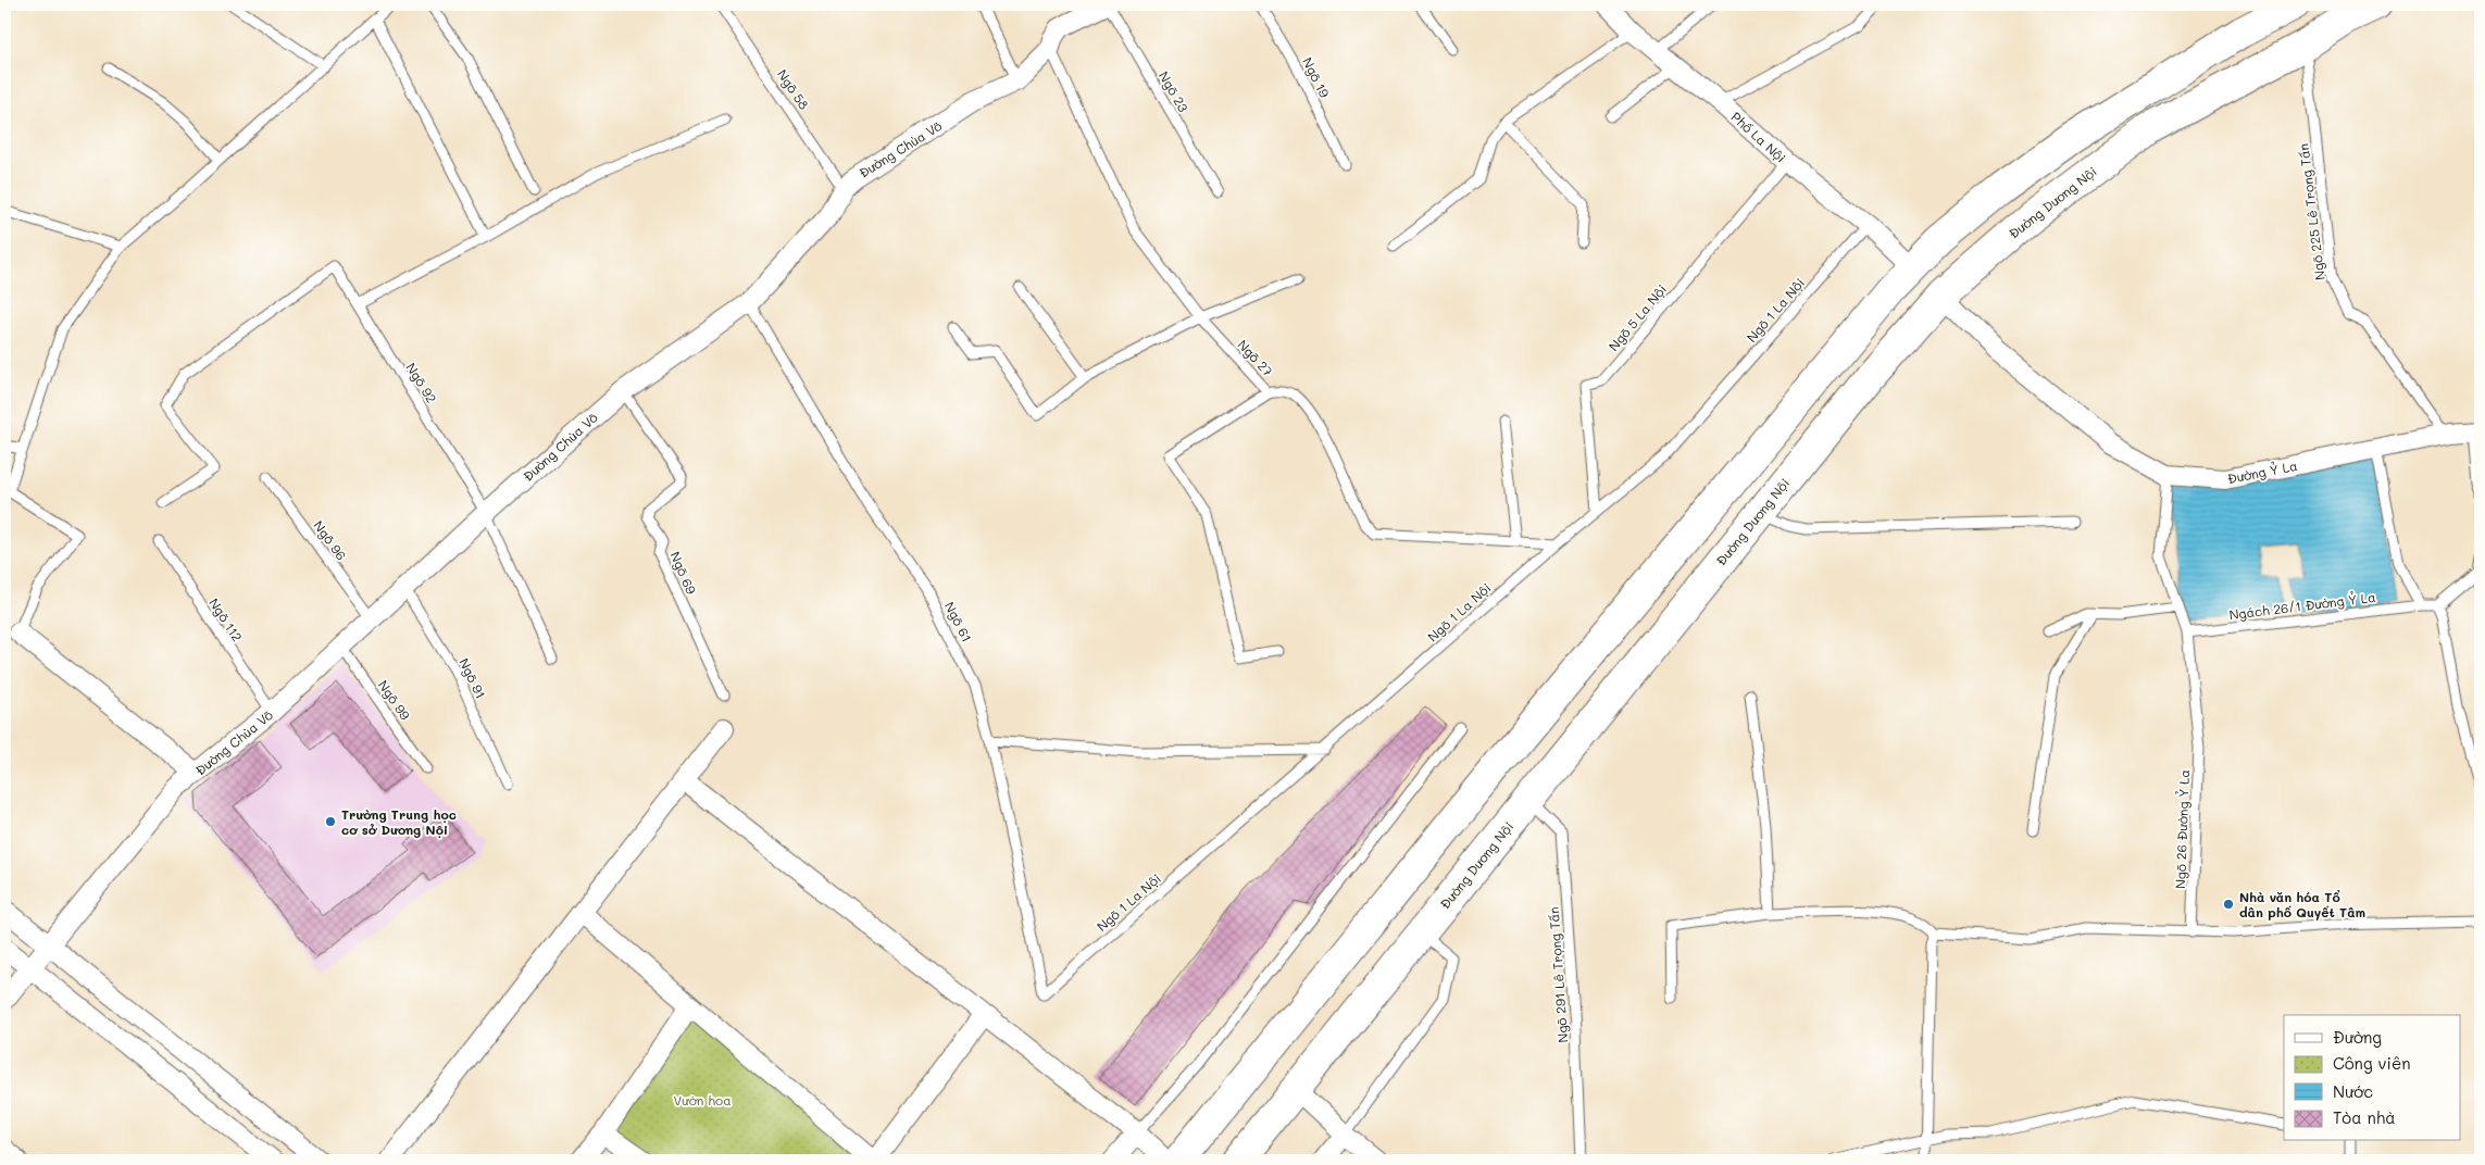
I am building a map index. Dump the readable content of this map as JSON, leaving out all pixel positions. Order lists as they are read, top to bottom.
{
  "streets": {
    "main road": ["Đường Dương Nội"],
    "street": ["Phố La Nội", "Đường Chùa Võ", "Đường Ỷ La"],
    "lane": [
      "Ngõ 19",
      "Ngõ 58",
      "Ngõ 23",
      "Ngõ 225 Lê Trọng Tấn",
      "Ngõ 1 La Nội",
      "Ngõ 5 La Nội",
      "Ngõ 27",
      "Ngõ 92",
      "Ngõ 96",
      "Ngõ 69",
      "Ngách 26/1 Đường Ỷ La",
      "Ngõ 112",
      "Ngõ 61",
      "Ngõ 91",
      "Ngõ 99",
      "Ngõ 26 Đường Ỷ La",
      "Ngõ 291 Lê Trọng Tấn"
    ]
  },
  "crossings": [
    ["Ngõ 58", "Đường Chùa Võ"],
    ["Ngõ 23", "Đường Chùa Võ"],
    ["Phố La Nội", "Ngõ 1 La Nội"],
    ["Phố La Nội", "Ngõ 5 La Nội"],
    ["Đường Chùa Võ", "Ngõ 27"],
    ["Đường Chùa Võ", "Ngõ 92"],
    ["Đường Chùa Võ", "Ngõ 96"],
    ["Đường Chùa Võ", "Ngõ 69"],
    ["Đường Chùa Võ", "Ngõ 112"],
    ["Đường Chùa Võ", "Ngõ 61"],
    ["Đường Chùa Võ", "Ngõ 91"],
    ["Đường Chùa Võ", "Ngõ 99"],
    ["Đường Dương Nội", "Ngõ 225 Lê Trọng Tấn"],
    ["Đường Dương Nội", "Đường Ỷ La"],
    ["Đường Dương Nội", "Ngõ 291 Lê Trọng Tấn"],
    ["Ngõ 225 Lê Trọng Tấn", "Đường Ỷ La"],
    ["Ngõ 1 La Nội", "Ngõ 5 La Nội"],
    ["Ngõ 1 La Nội", "Ngõ 61"],
    ["Đường Ỷ La", "Ngõ 26 Đường Ỷ La"],
    ["Ngách 26/1 Đường Ỷ La", "Ngõ 26 Đường Ỷ La"]
  ],
  "parks": ["Vườn hoa"],
  "places": ["Trường Trung học cơ sở Dương Nội", "Nhà văn hóa Tổ dân phố Quyết Tâm"],
  "legend": [
    "Đường",
    "Công viên",
    "Nước",
    "Tòa nhà"
  ]
}
